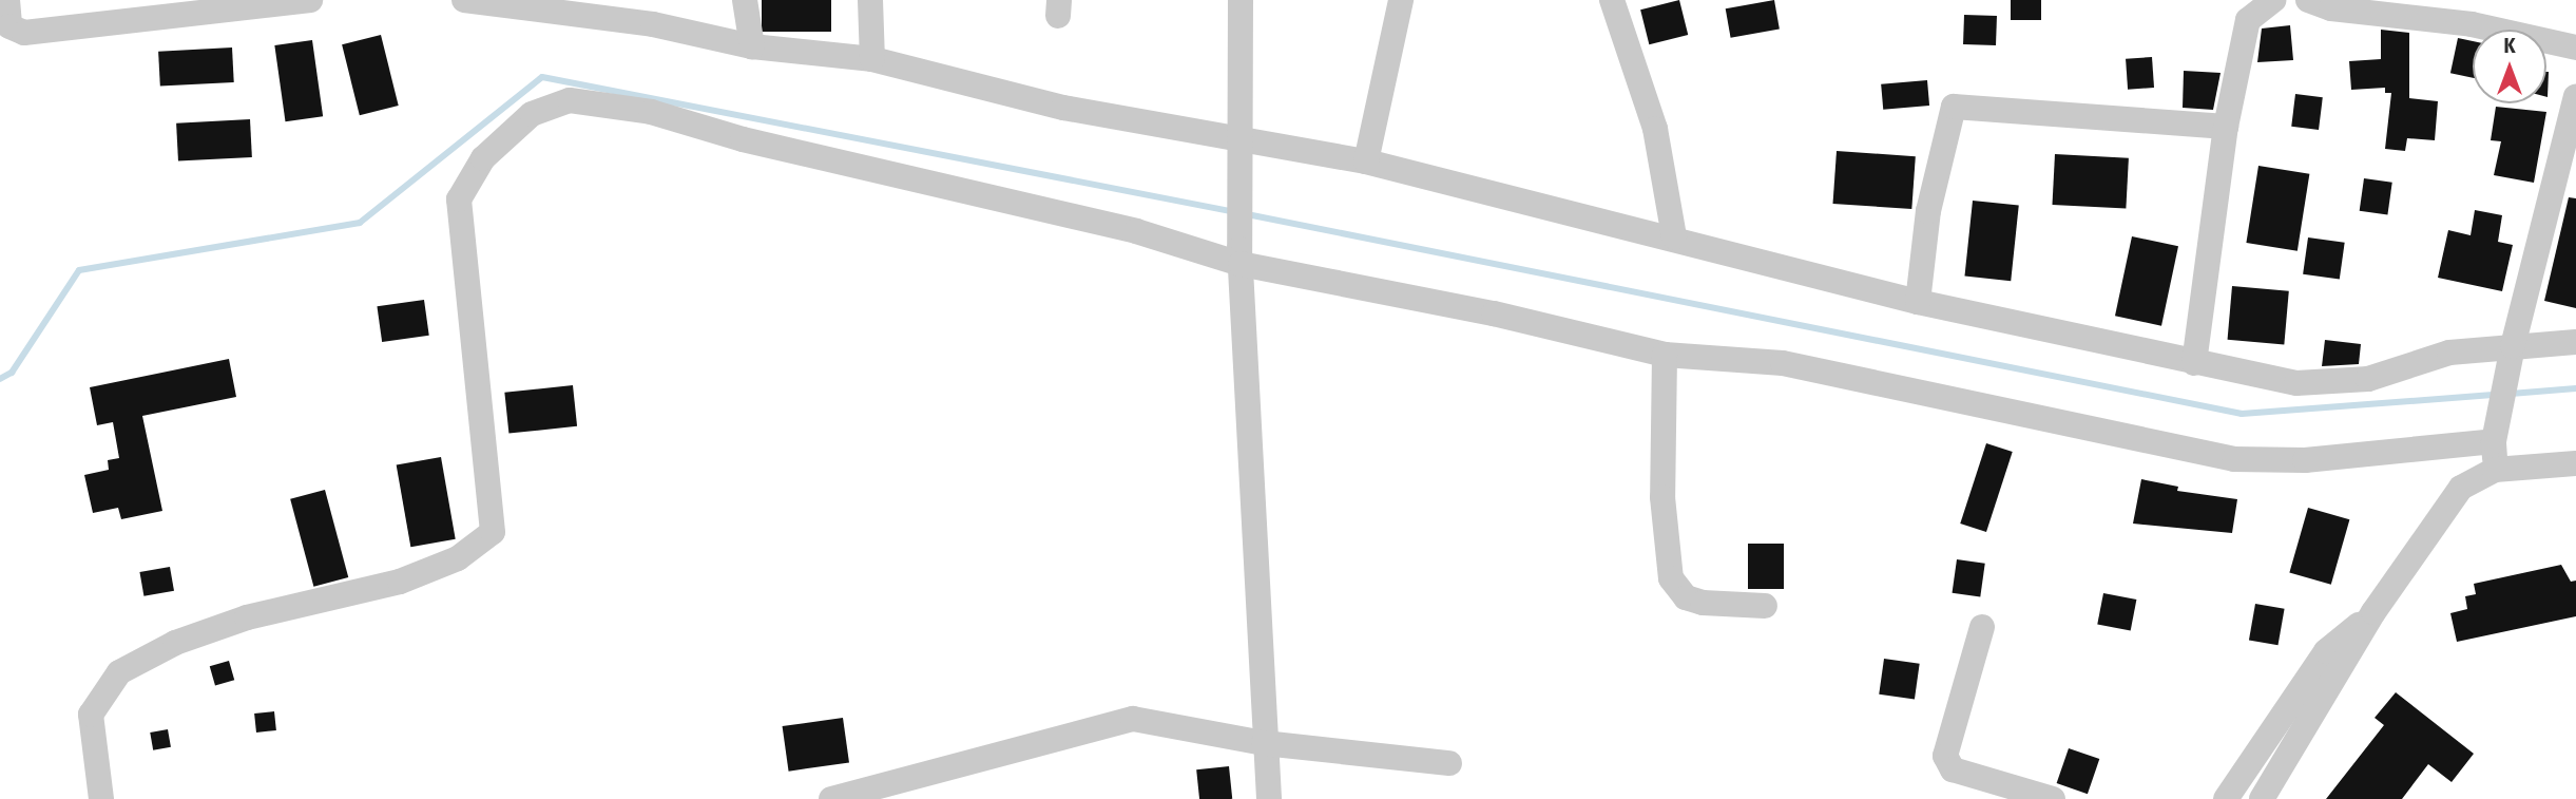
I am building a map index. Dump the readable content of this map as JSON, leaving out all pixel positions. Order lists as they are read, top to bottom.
{
  "north": "top"
}
